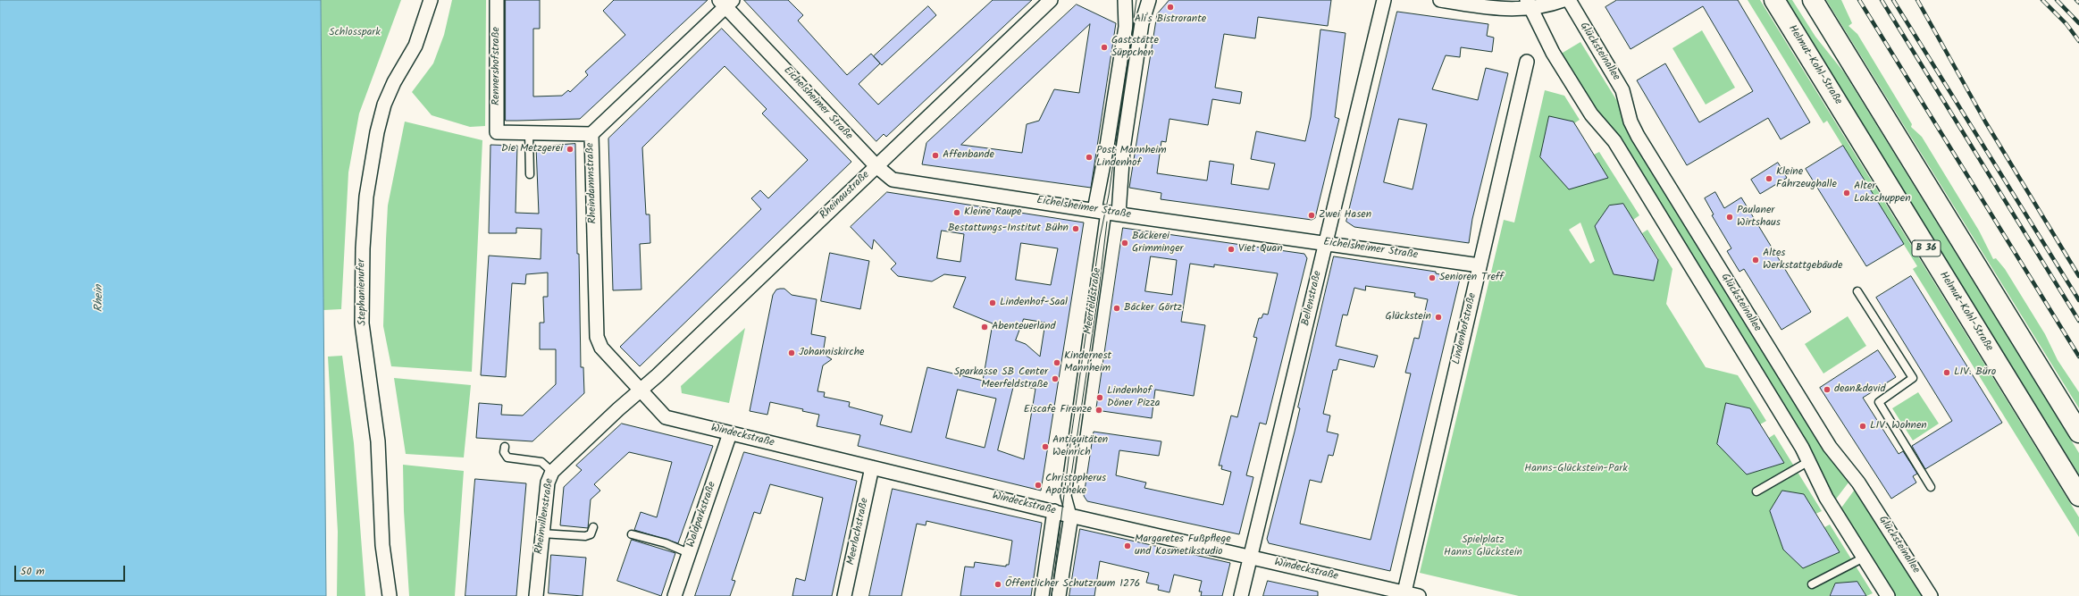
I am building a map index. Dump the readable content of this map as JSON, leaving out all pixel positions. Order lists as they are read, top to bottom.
{
  "streets": {
    "main road": ["Helmut-Kohl-Straße", "B 36"],
    "street": [
      "Glücksteinallee",
      "Rennershofstraße",
      "Eichelsheimer Straße",
      "Rheindammstraße",
      "Rheinaustraße",
      "Stephanienufer",
      "Bellenstraße",
      "Meerfeldstraße",
      "Lindenhofstraße",
      "Windeckstraße",
      "Waldparkstraße",
      "Rheinvillenstraße",
      "Meerlachstraße"
    ]
  },
  "crossings": [
    ["Eichelsheimer Straße", "Rheindammstraße"],
    ["Eichelsheimer Straße", "Rheinaustraße"],
    ["Eichelsheimer Straße", "Bellenstraße"],
    ["Eichelsheimer Straße", "Meerfeldstraße"],
    ["Eichelsheimer Straße", "Lindenhofstraße"],
    ["Rheindammstraße", "Rheinaustraße"],
    ["Rheindammstraße", "Windeckstraße"],
    ["Rheindammstraße", "Rheinvillenstraße"],
    ["Rheinaustraße", "Windeckstraße"],
    ["Rheinaustraße", "Rheinvillenstraße"],
    ["Bellenstraße", "Windeckstraße"],
    ["Meerfeldstraße", "Windeckstraße"],
    ["Lindenhofstraße", "Windeckstraße"],
    ["Windeckstraße", "Waldparkstraße"],
    ["Windeckstraße", "Rheinvillenstraße"],
    ["Windeckstraße", "Meerlachstraße"]
  ],
  "water": ["Rhein"],
  "parks": ["Schlosspark", "Hanns-Glückstein-Park", "Spielplatz Hanns Glückstein"],
  "places": [
    "Ali's Bistrorante",
    "Gaststätte Süppchen",
    "Die Metzgerei",
    "Affenbande",
    "Post Mannheim Lindenhof",
    "Kleine Fahrzeughalle",
    "Alter Lokschuppen",
    "Kleine Raupe",
    "Zwei Hasen",
    "Paulaner Wirtshaus",
    "Bestattungs-Institut Bühn",
    "Bäckerei Grimminger",
    "Viet Quan",
    "Altes Werkstattgebäude",
    "Senioren Treff",
    "Lindenhof-Saal",
    "Bäcker Görtz",
    "Glückstein",
    "Abenteuerland",
    "Johanniskirche",
    "Kindernest Mannheim",
    "LIV. Büro",
    "Sparkasse SB Center Meerfeldstraße",
    "dean&david",
    "Lindenhof Döner Pizza",
    "Eiscafe Firenze",
    "LIV. Wohnen",
    "Antiquitäten Weinrich",
    "Christopherus Apotheke",
    "Margaretes Fußpflege und Kosmetikstudio",
    "Öffentlicher Schutzraum 1276"
  ],
  "scale_bar": "50 m"
}
